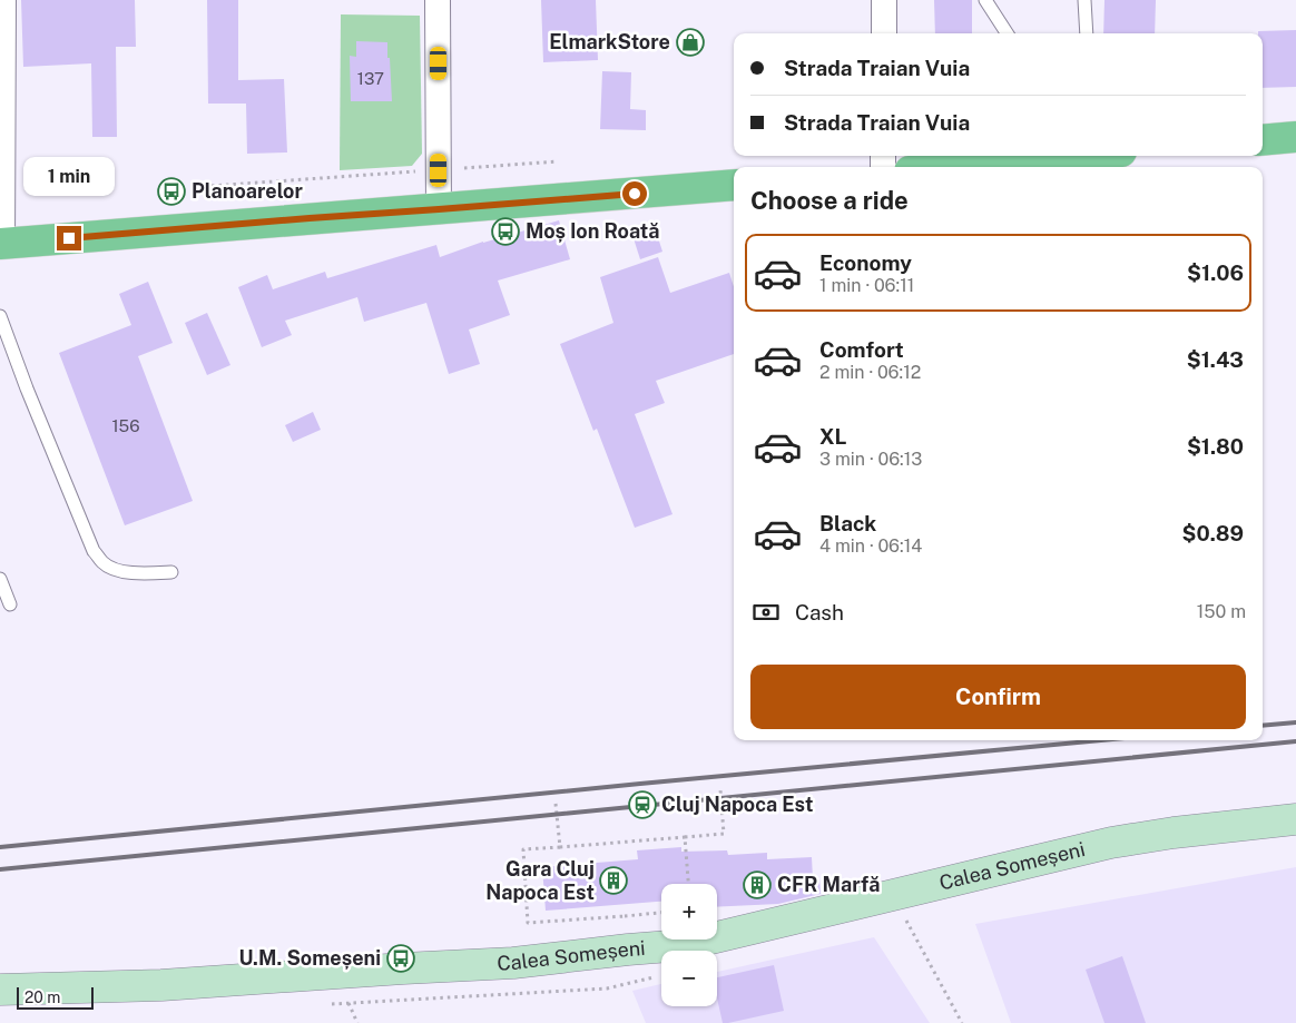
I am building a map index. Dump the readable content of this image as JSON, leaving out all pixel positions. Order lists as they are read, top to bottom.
{
  "streets": {
    "main road": ["Calea Someșeni"]
  },
  "places": {
    "shop": ["ElmarkStore"],
    "bus stop": ["Planoarelor", "Moș Ion Roată", "U.M. Someșeni"],
    "station": ["Cluj Napoca Est"],
    "building": ["Gara Cluj Napoca Est", "CFR Marfă"]
  },
  "house_numbers": ["137", "156"],
  "scale_bar": "20 m",
  "page": {
    "banner": ["Strada Traian Vuia", "Strada Traian Vuia"],
    "bubble": "1 min",
    "heading": "Choose a ride",
    "list": [
      {
        "name": "Economy",
        "note": "1 min · 06:11",
        "value": "$1.06"
      },
      {
        "name": "Comfort",
        "note": "2 min · 06:12",
        "value": "$1.43"
      },
      {
        "name": "XL",
        "note": "3 min · 06:13",
        "value": "$1.80"
      },
      {
        "name": "Black",
        "note": "4 min · 06:14",
        "value": "$0.89"
      }
    ],
    "pay": ["Cash", "150 m"],
    "buttons": "Confirm",
    "map_buttons": ["+", "−"],
    "scale": "20 m"
  }
}
